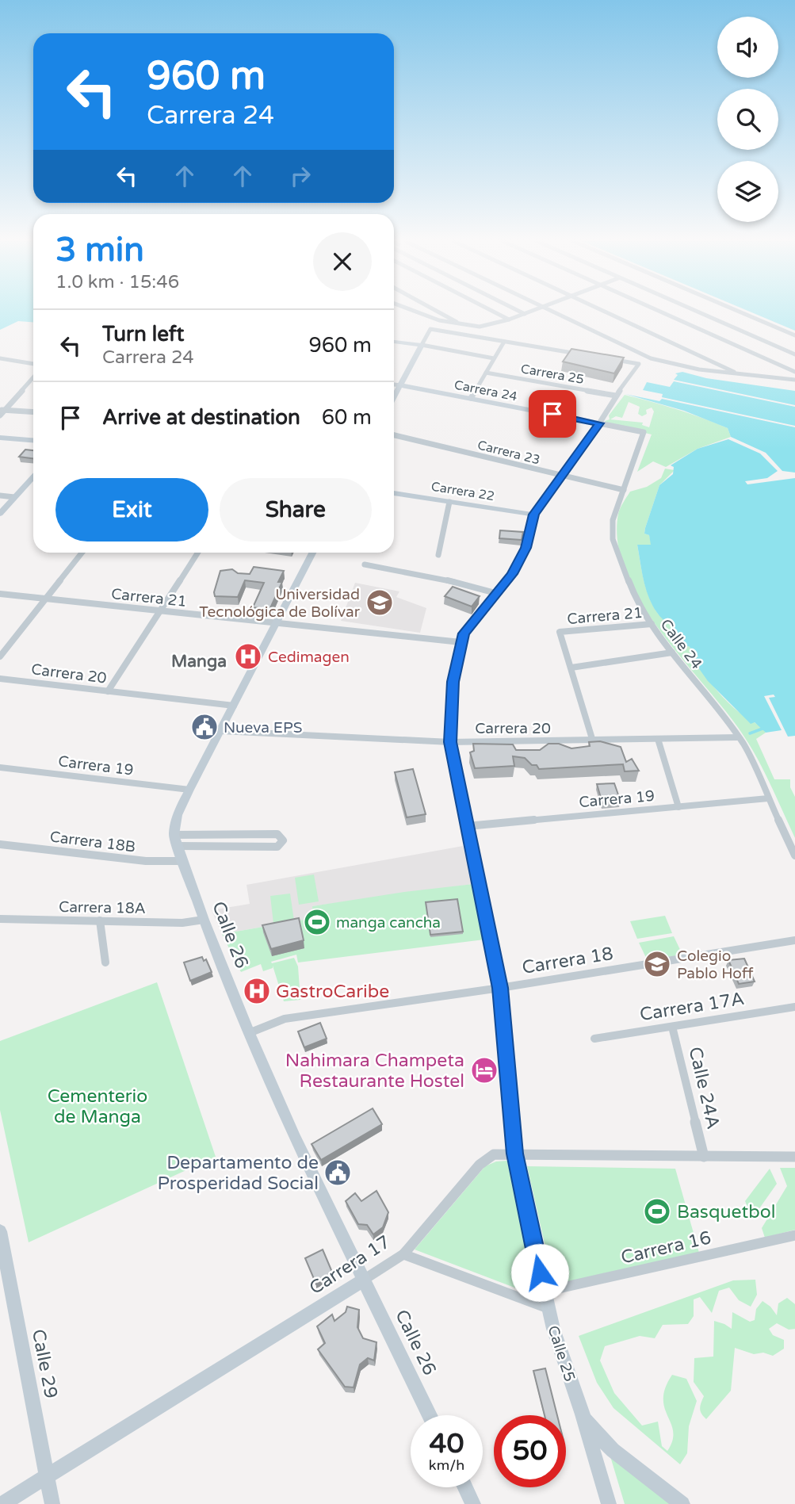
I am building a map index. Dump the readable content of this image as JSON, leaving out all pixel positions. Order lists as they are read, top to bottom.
{
  "streets": {
    "main road": [
      "Carrera 24",
      "Carrera 22",
      "Carrera 17",
      "Calle 25"
    ],
    "street": [
      "Carrera 25",
      "Carrera 23",
      "Carrera 21",
      "Calle 24",
      "Carrera 20",
      "Carrera 19",
      "Carrera 18B",
      "Carrera 18A",
      "Calle 26",
      "Carrera 18",
      "Carrera 17A",
      "Calle 24A",
      "Carrera 16",
      "Calle 29"
    ]
  },
  "crossings": [
    ["Carrera 25", "Calle 25"],
    ["Carrera 24", "Calle 24"],
    ["Carrera 24", "Calle 25"],
    ["Carrera 23", "Calle 24"],
    ["Carrera 23", "Calle 25"],
    ["Carrera 22", "Calle 25"],
    ["Carrera 21", "Calle 24"],
    ["Carrera 21", "Calle 25"],
    ["Calle 24", "Carrera 20"],
    ["Calle 24", "Carrera 19"],
    ["Carrera 20", "Calle 25"],
    ["Carrera 19", "Calle 25"],
    ["Carrera 18B", "Calle 26"],
    ["Carrera 18A", "Calle 26"],
    ["Calle 26", "Carrera 18"],
    ["Calle 26", "Carrera 17"],
    ["Carrera 18", "Calle 25"],
    ["Carrera 17A", "Calle 24A"],
    ["Calle 24A", "Carrera 17"],
    ["Carrera 16", "Calle 25"],
    ["Carrera 17", "Calle 25"],
    ["Carrera 17", "Calle 29"]
  ],
  "districts": ["Manga"],
  "parks": ["Cementerio de Manga"],
  "places": {
    "school or university": ["Universidad Tecnológica de Bolívar", "Colegio Pablo Hoff"],
    "hospital": ["Cedimagen", "GastroCaribe"],
    "public building": ["Nueva EPS", "Departamento de Prosperidad Social"],
    "sports": ["manga cancha", "Basquetbol"],
    "hotel": ["Nahimara Champeta Restaurante Hostel"]
  },
  "page": {
    "turn": ["960 m", "Carrera 24"],
    "heading": ["3 min", "1.0 km · 15:46"],
    "list": [
      {
        "name": "Turn left",
        "note": "Carrera 24",
        "value": "960 m"
      },
      {
        "name": "Arrive at destination",
        "value": "60 m"
      }
    ],
    "buttons": ["Exit", "Share"],
    "speed": "40 km/h",
    "limit": "50"
  }
}
